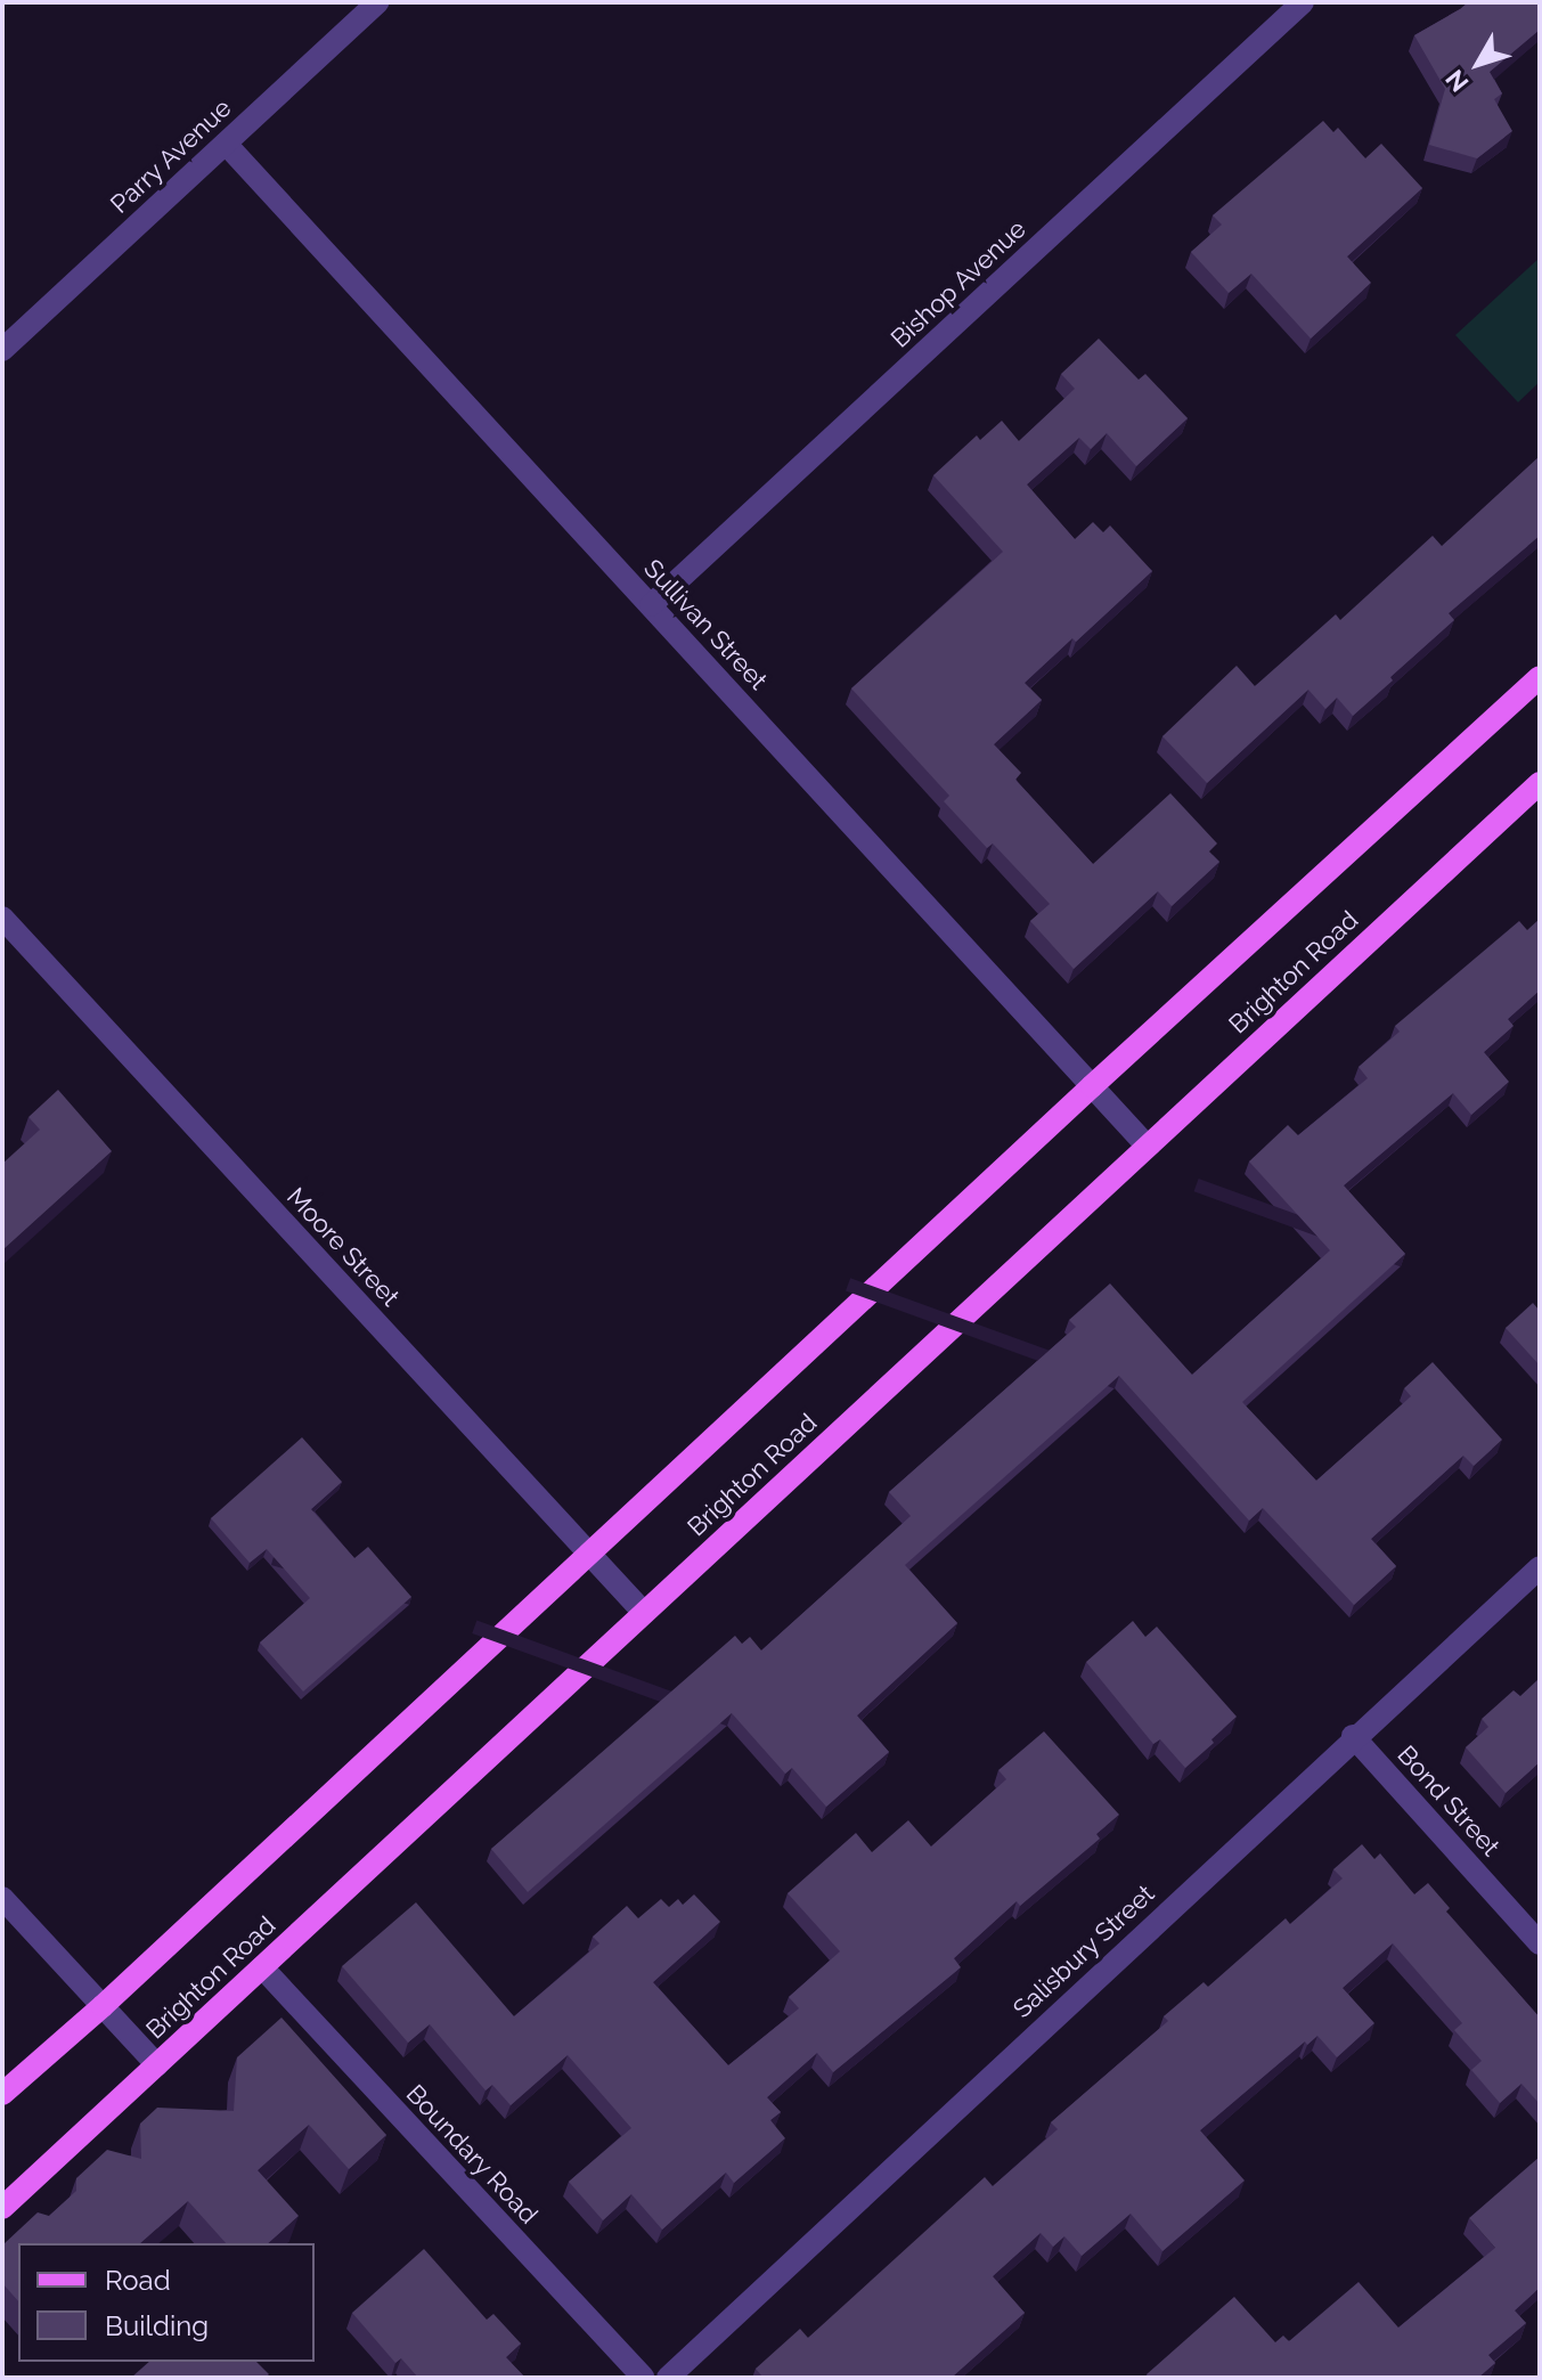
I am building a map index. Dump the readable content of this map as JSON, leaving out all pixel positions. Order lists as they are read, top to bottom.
{
  "streets": {
    "main road": ["Brighton Road"],
    "street": [
      "Parry Avenue",
      "Bishop Avenue",
      "Sullivan Street",
      "Moore Street",
      "Bond Street",
      "Salisbury Street",
      "Boundary Road"
    ]
  },
  "crossings": [
    ["Parry Avenue", "Sullivan Street"],
    ["Bishop Avenue", "Sullivan Street"],
    ["Sullivan Street", "Brighton Road"],
    ["Brighton Road", "Moore Street"],
    ["Brighton Road", "Boundary Road"],
    ["Bond Street", "Salisbury Street"]
  ],
  "legend": ["Road", "Building"],
  "north": "bottom left"
}
